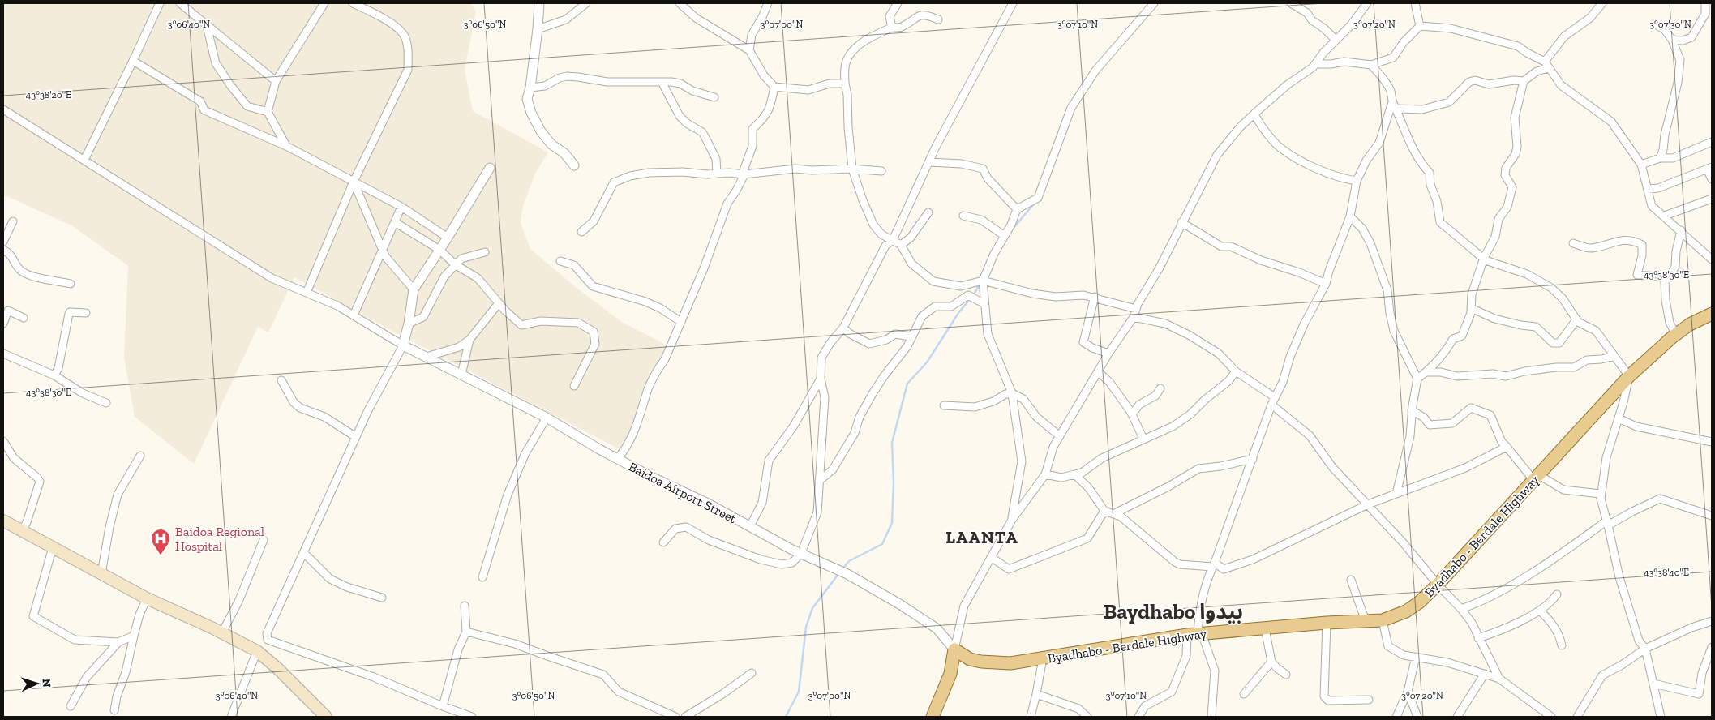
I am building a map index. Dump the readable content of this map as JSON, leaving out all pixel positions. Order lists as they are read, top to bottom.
{
  "streets": {
    "main road": ["Byadhabo - Berdale Highway"],
    "street": ["Baidoa Airport Street"]
  },
  "crossings": [
    ["Baidoa Airport Street", "Byadhabo - Berdale Highway"]
  ],
  "districts": ["LAANTA", "Baydhabo بيدوا"],
  "places": {
    "hospital": ["Baidoa Regional Hospital"]
  },
  "north": "right",
  "coordinates": [
    "3°06'40\"N",
    "3°06'50\"N",
    "3°07'00\"N",
    "3°07'10\"N",
    "3°07'20\"N",
    "3°07'30\"N",
    "43°38'20\"E",
    "43°38'30\"E",
    "43°38'40\"E"
  ]
}
